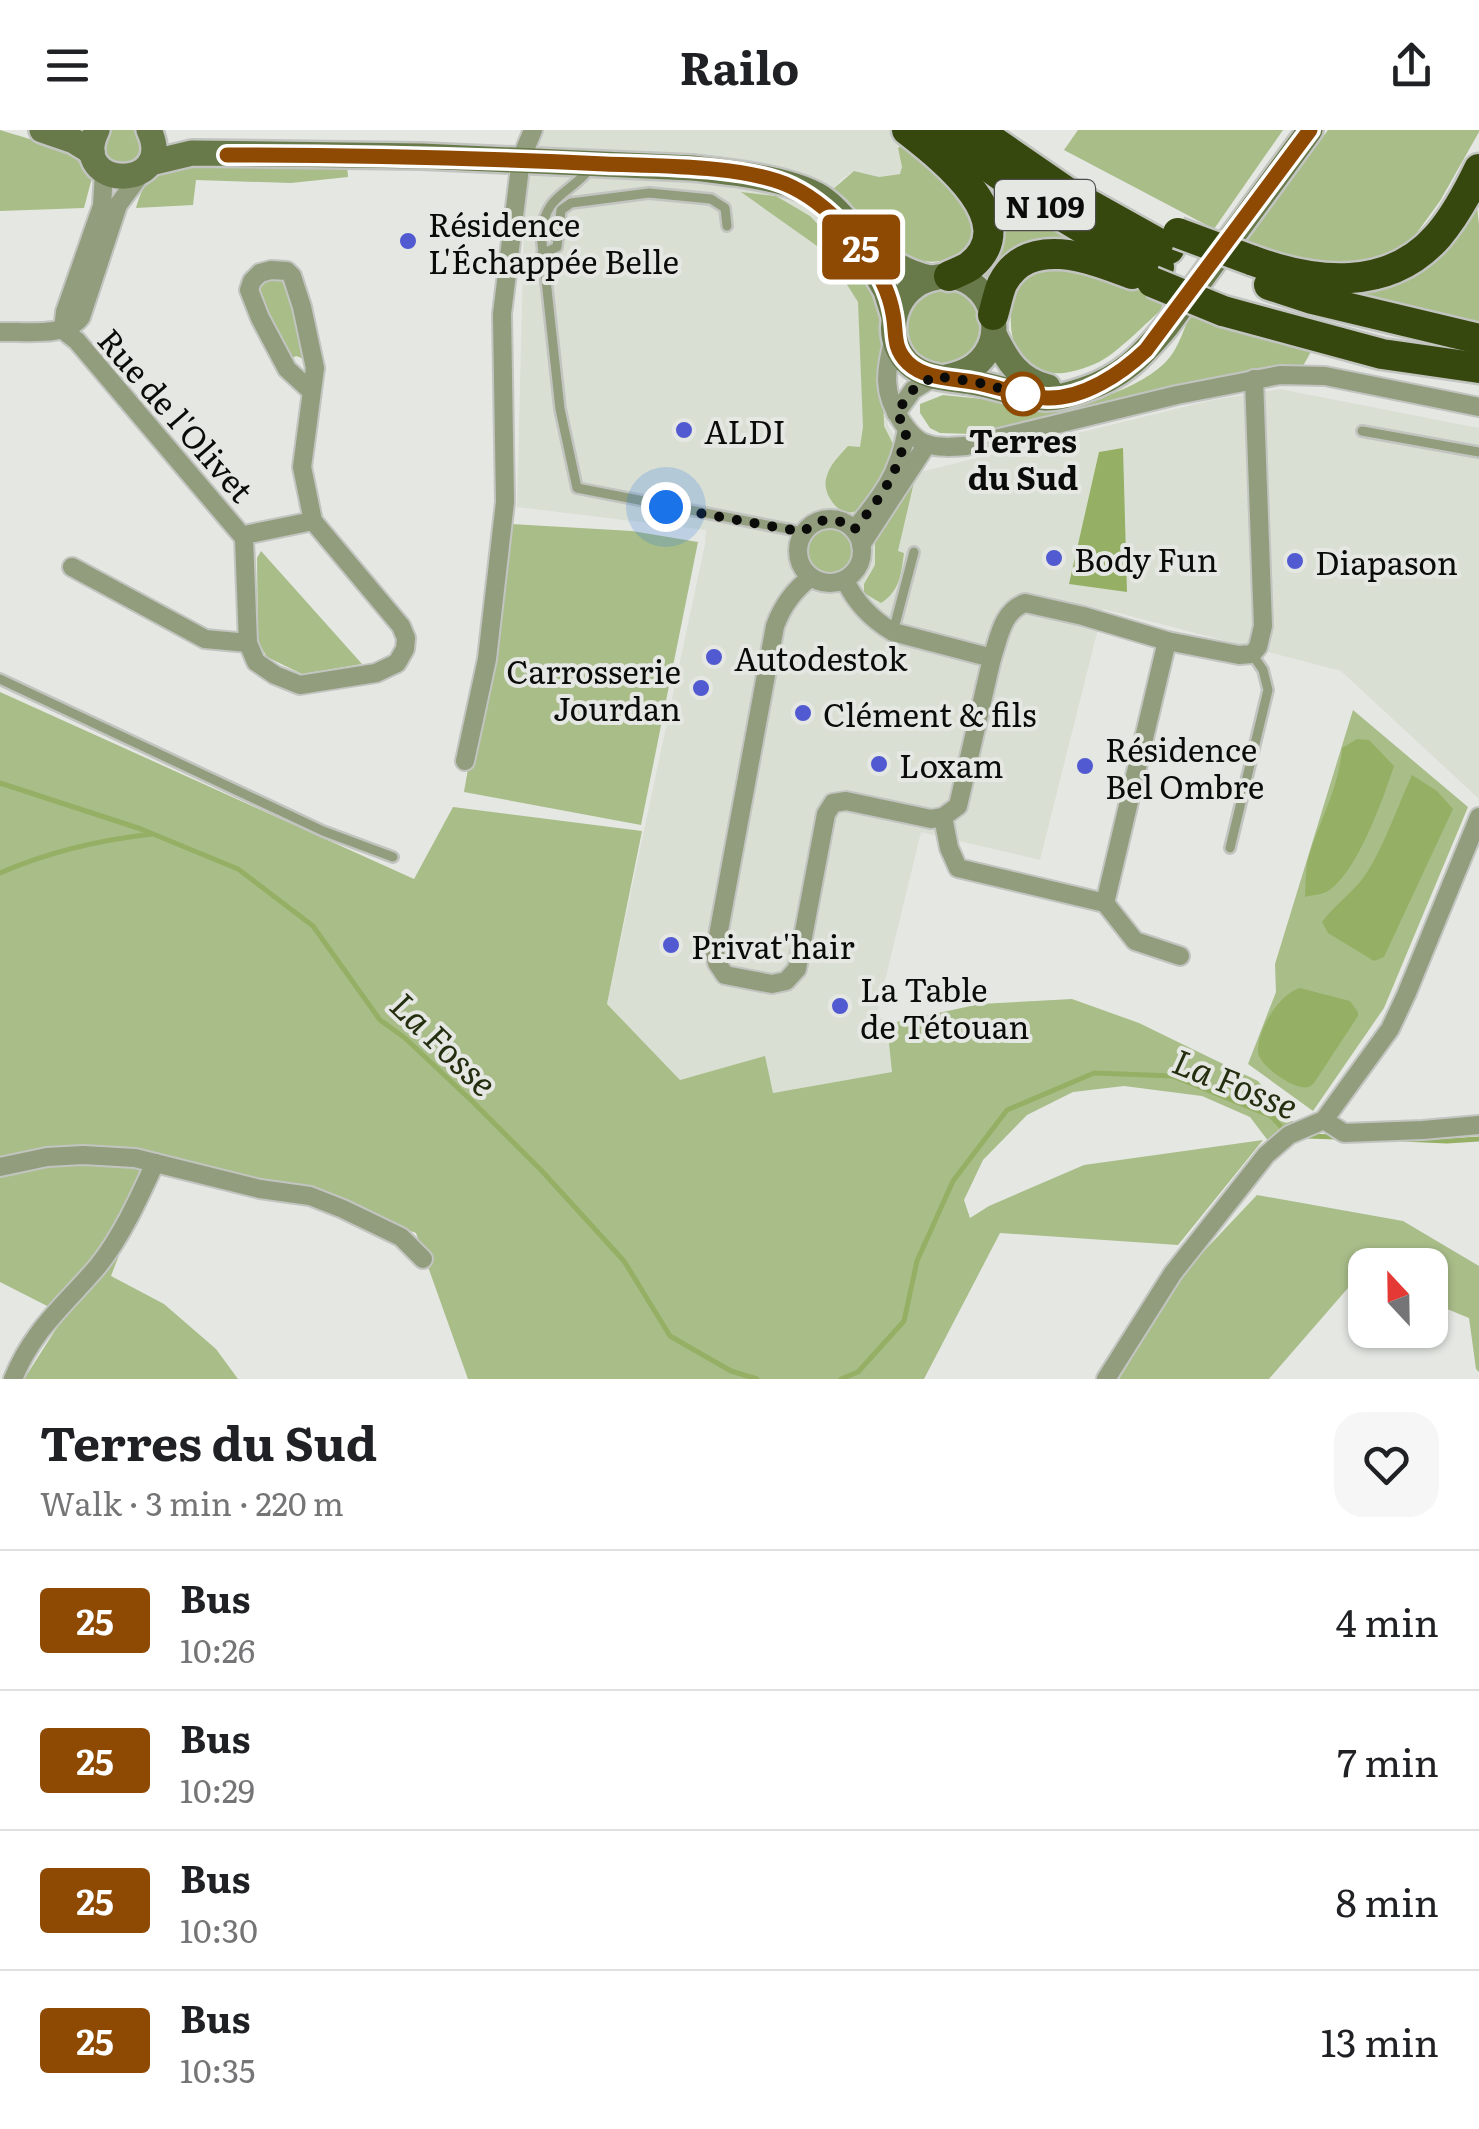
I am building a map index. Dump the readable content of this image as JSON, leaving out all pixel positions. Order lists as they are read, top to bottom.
{
  "streets": {
    "highway": ["N 109"],
    "street": ["Rue de l'Olivet"]
  },
  "water": ["La Fosse"],
  "places": [
    "Résidence L'Échappée Belle",
    "Terres du Sud",
    "ALDI",
    "Body Fun",
    "Diapason",
    "Autodestok",
    "Carrosserie Jourdan",
    "Clément & fils",
    "Loxam",
    "Résidence Bel Ombre",
    "Privat'hair",
    "La Table de Tétouan"
  ],
  "lines": ["bus line 25"],
  "north": "top",
  "page": {
    "header": "Railo",
    "on_map": "25",
    "heading": ["Terres du Sud", "Walk · 3 min · 220 m"],
    "list": [
      {
        "mark": "25",
        "name": "Bus",
        "note": "10:26",
        "value": "4 min"
      },
      {
        "mark": "25",
        "name": "Bus",
        "note": "10:29",
        "value": "7 min"
      },
      {
        "mark": "25",
        "name": "Bus",
        "note": "10:30",
        "value": "8 min"
      },
      {
        "mark": "25",
        "name": "Bus",
        "note": "10:35",
        "value": "13 min"
      }
    ]
  }
}
